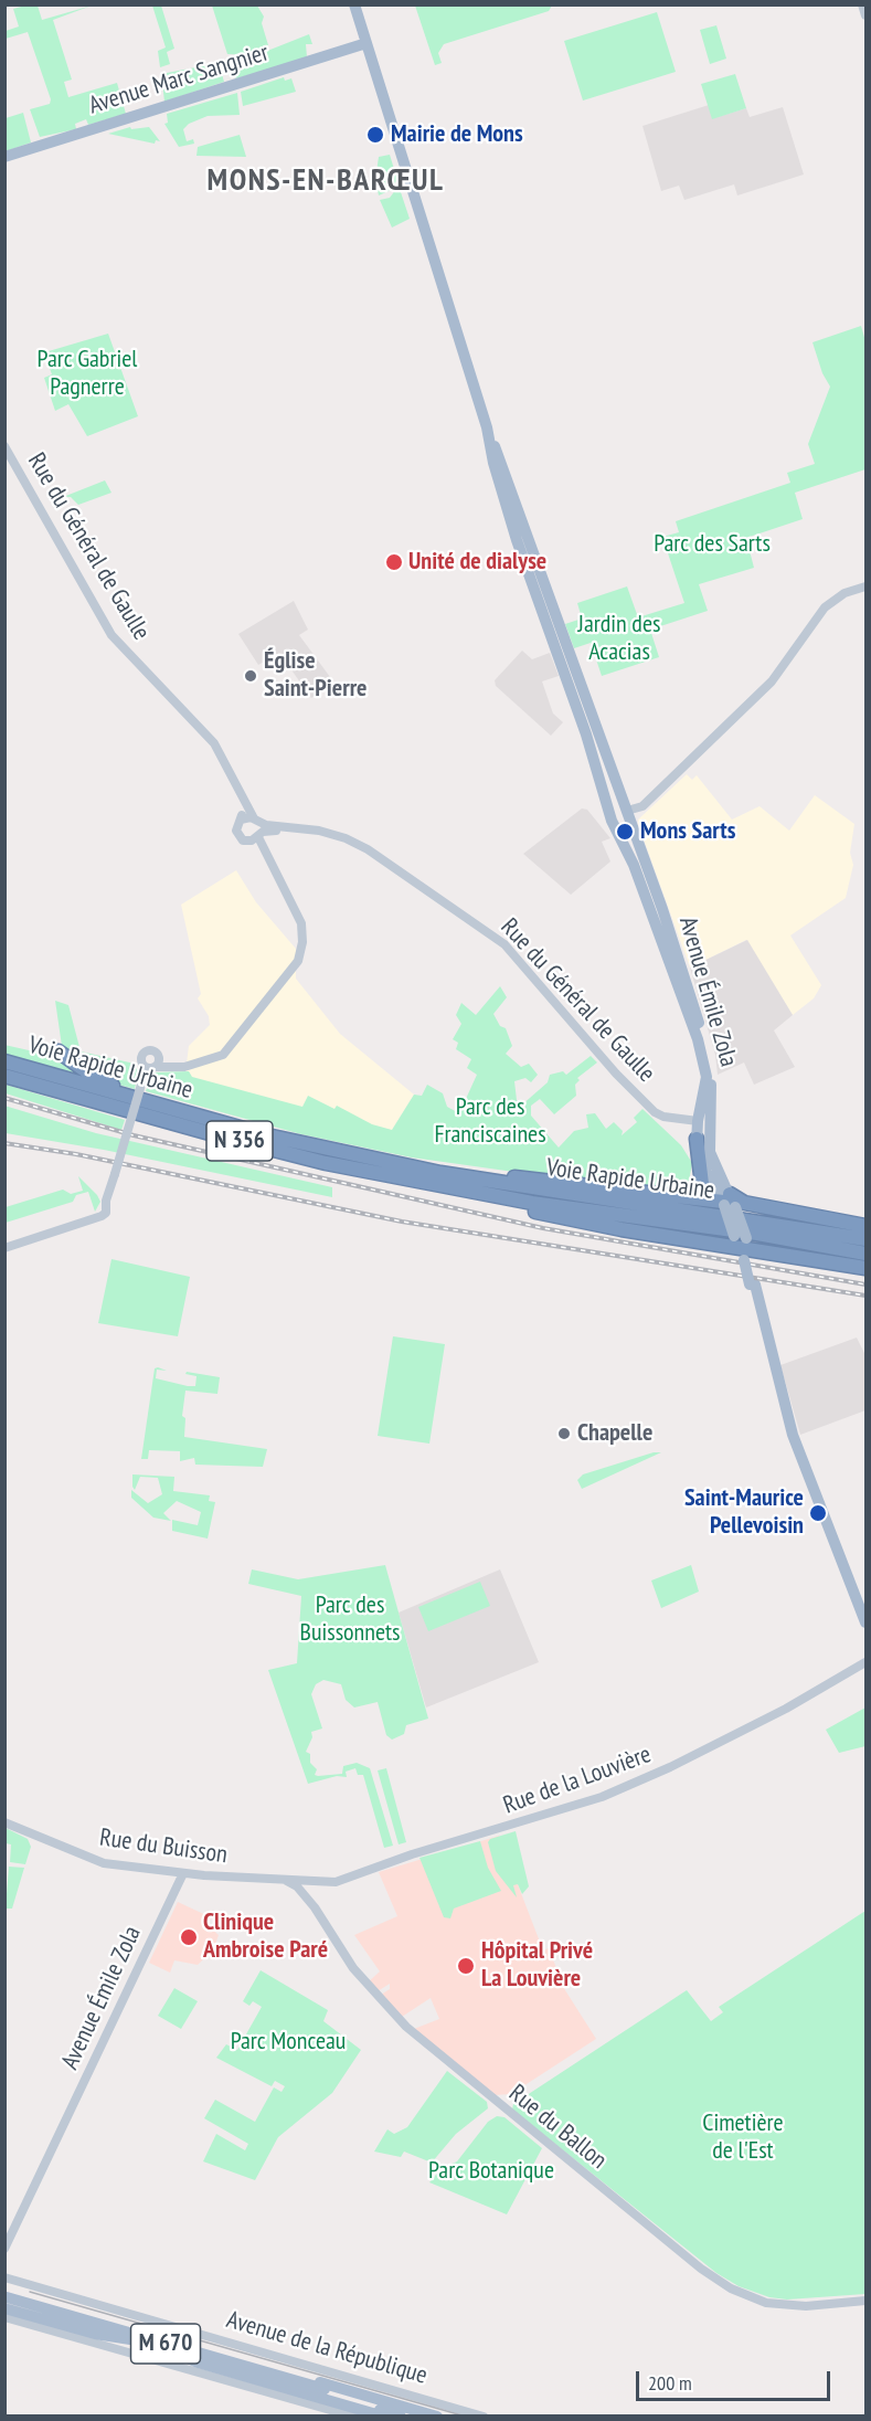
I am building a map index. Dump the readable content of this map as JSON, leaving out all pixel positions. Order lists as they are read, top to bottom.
{
  "streets": {
    "highway": ["Voie Rapide Urbaine", "N 356"],
    "main road": [
      "Avenue Marc Sangnier",
      "Avenue Émile Zola",
      "M 670",
      "Avenue de la République"
    ],
    "street": [
      "Rue du Général de Gaulle",
      "Rue de la Louvière",
      "Rue du Buisson",
      "Rue du Ballon"
    ]
  },
  "crossings": [
    ["Rue du Général de Gaulle", "Avenue Émile Zola"],
    ["Avenue Émile Zola", "Rue du Buisson"],
    ["Rue de la Louvière", "Rue du Buisson"],
    ["Rue de la Louvière", "Rue du Ballon"],
    ["Rue du Buisson", "Rue du Ballon"]
  ],
  "districts": ["MONS-EN-BARŒUL"],
  "parks": [
    "Parc Gabriel Pagnerre",
    "Parc des Sarts",
    "Jardin des Acacias",
    "Parc des Franciscaines",
    "Parc des Buissonnets",
    "Parc Monceau",
    "Cimetière de l'Est",
    "Parc Botanique"
  ],
  "places": [
    "Mairie de Mons",
    "Unité de dialyse",
    "Église Saint-Pierre",
    "Mons Sarts",
    "Chapelle",
    "Saint-Maurice Pellevoisin",
    "Clinique Ambroise Paré",
    "Hôpital Privé La Louvière"
  ],
  "scale_bar": "200 m"
}
